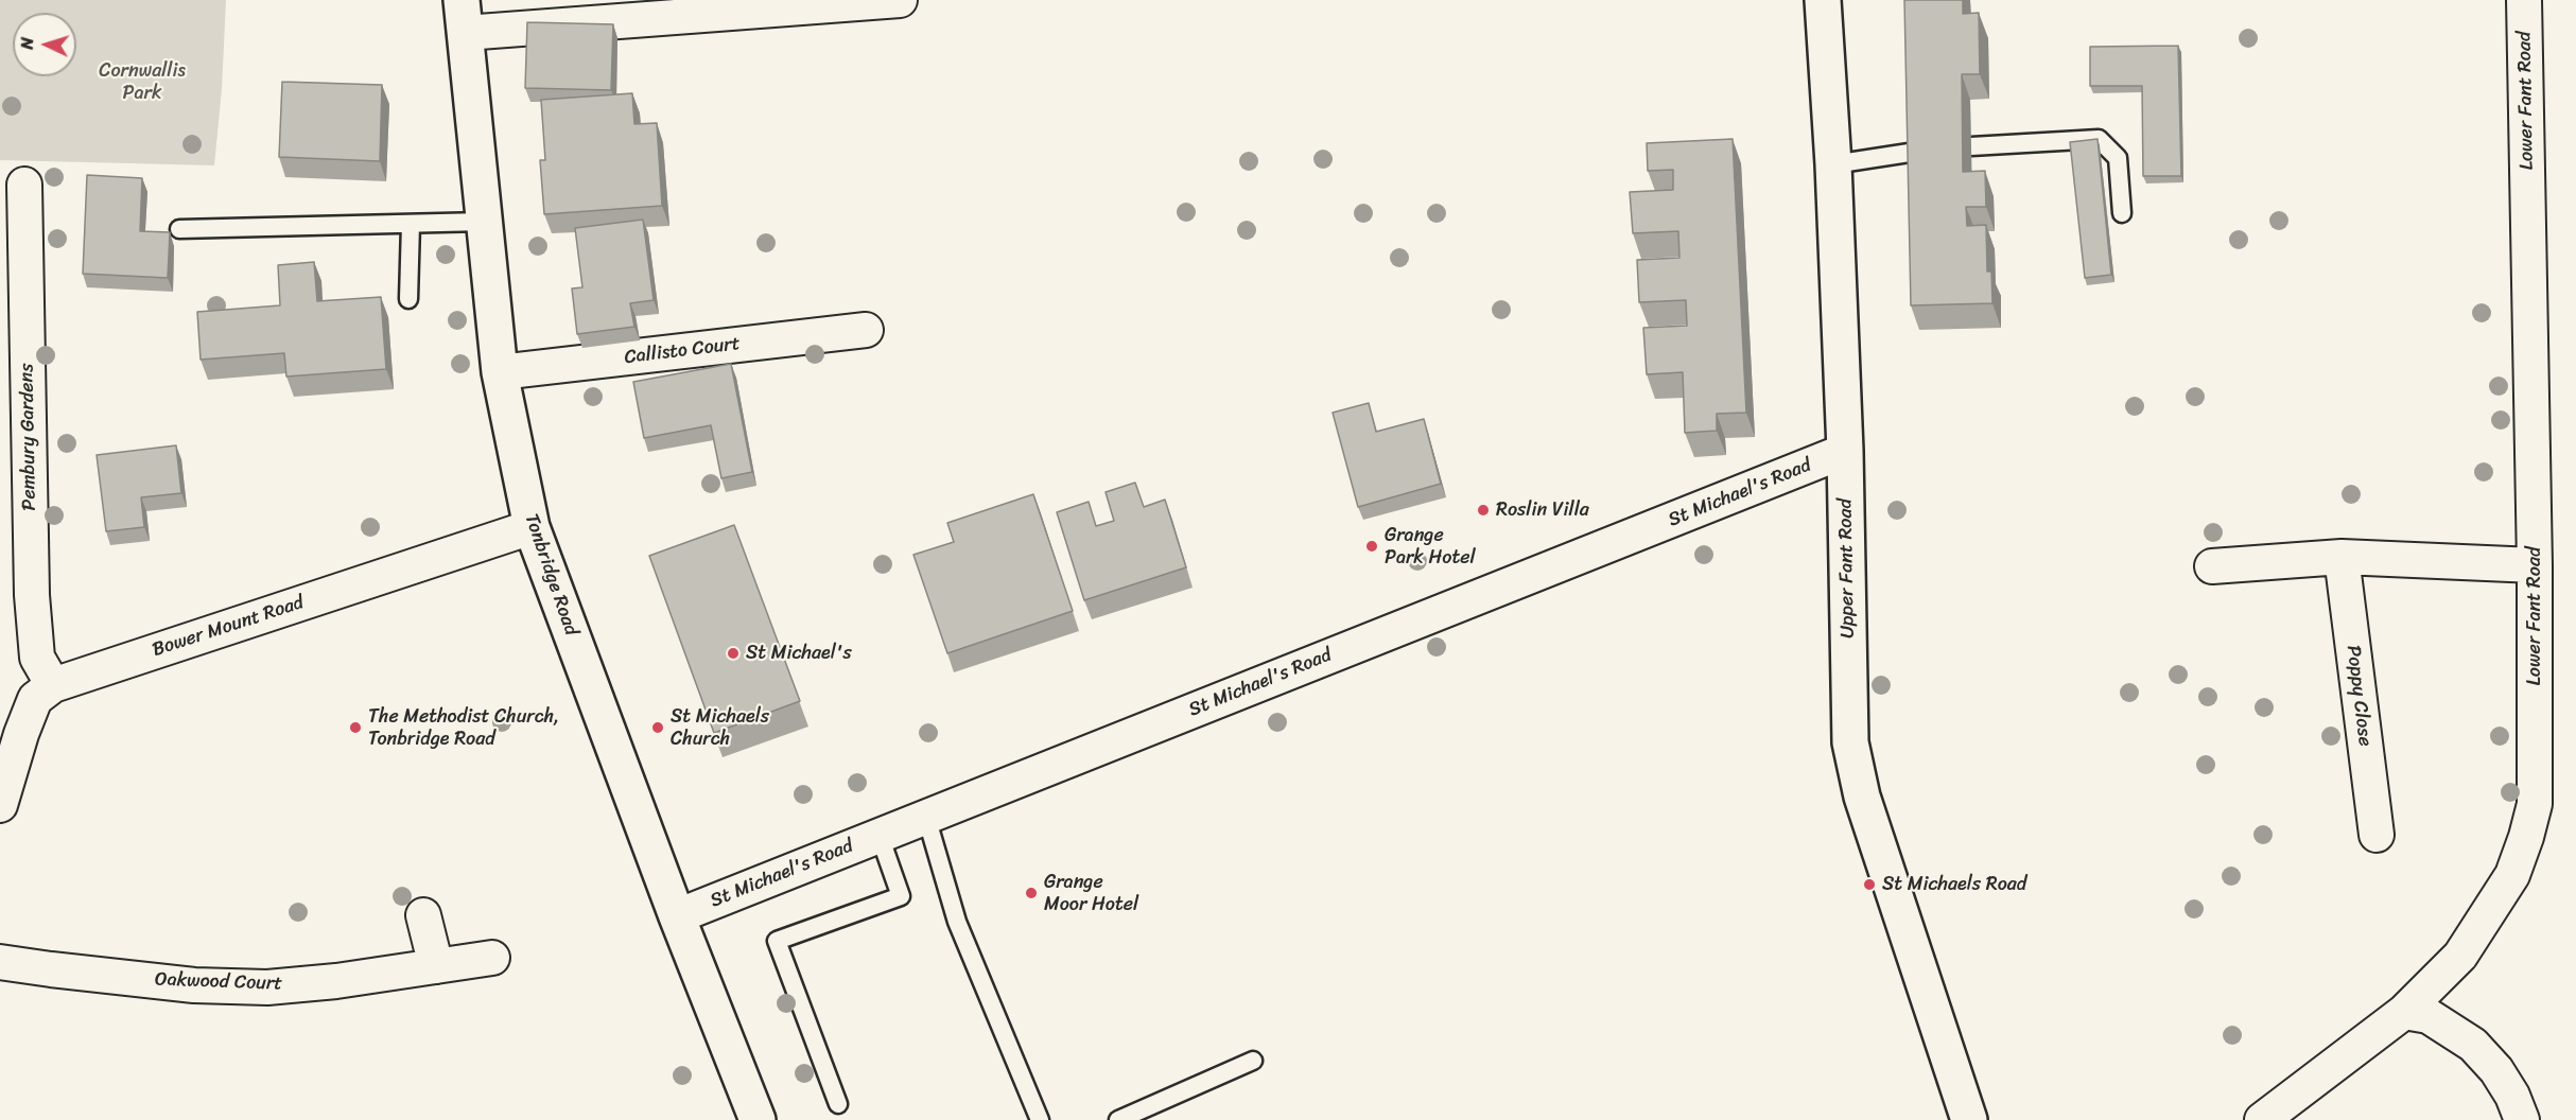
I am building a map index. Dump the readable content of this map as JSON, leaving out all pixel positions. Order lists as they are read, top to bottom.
{
  "streets": {
    "main road": ["Upper Fant Road", "Tonbridge Road"],
    "street": [
      "Lower Fant Road",
      "Callisto Court",
      "Pembury Gardens",
      "St Michael's Road",
      "Bower Mount Road",
      "Poppy Close",
      "Oakwood Court"
    ]
  },
  "crossings": [
    ["Callisto Court", "Tonbridge Road"],
    ["Pembury Gardens", "Bower Mount Road"],
    ["St Michael's Road", "Upper Fant Road"],
    ["St Michael's Road", "Tonbridge Road"],
    ["Tonbridge Road", "Bower Mount Road"]
  ],
  "parks": ["Cornwallis Park"],
  "places": [
    "Roslin Villa",
    "Grange Park Hotel",
    "St Michael's",
    "The Methodist Church, Tonbridge Road",
    "St Michaels Church",
    "St Michaels Road",
    "Grange Moor Hotel"
  ],
  "north": "left"
}
